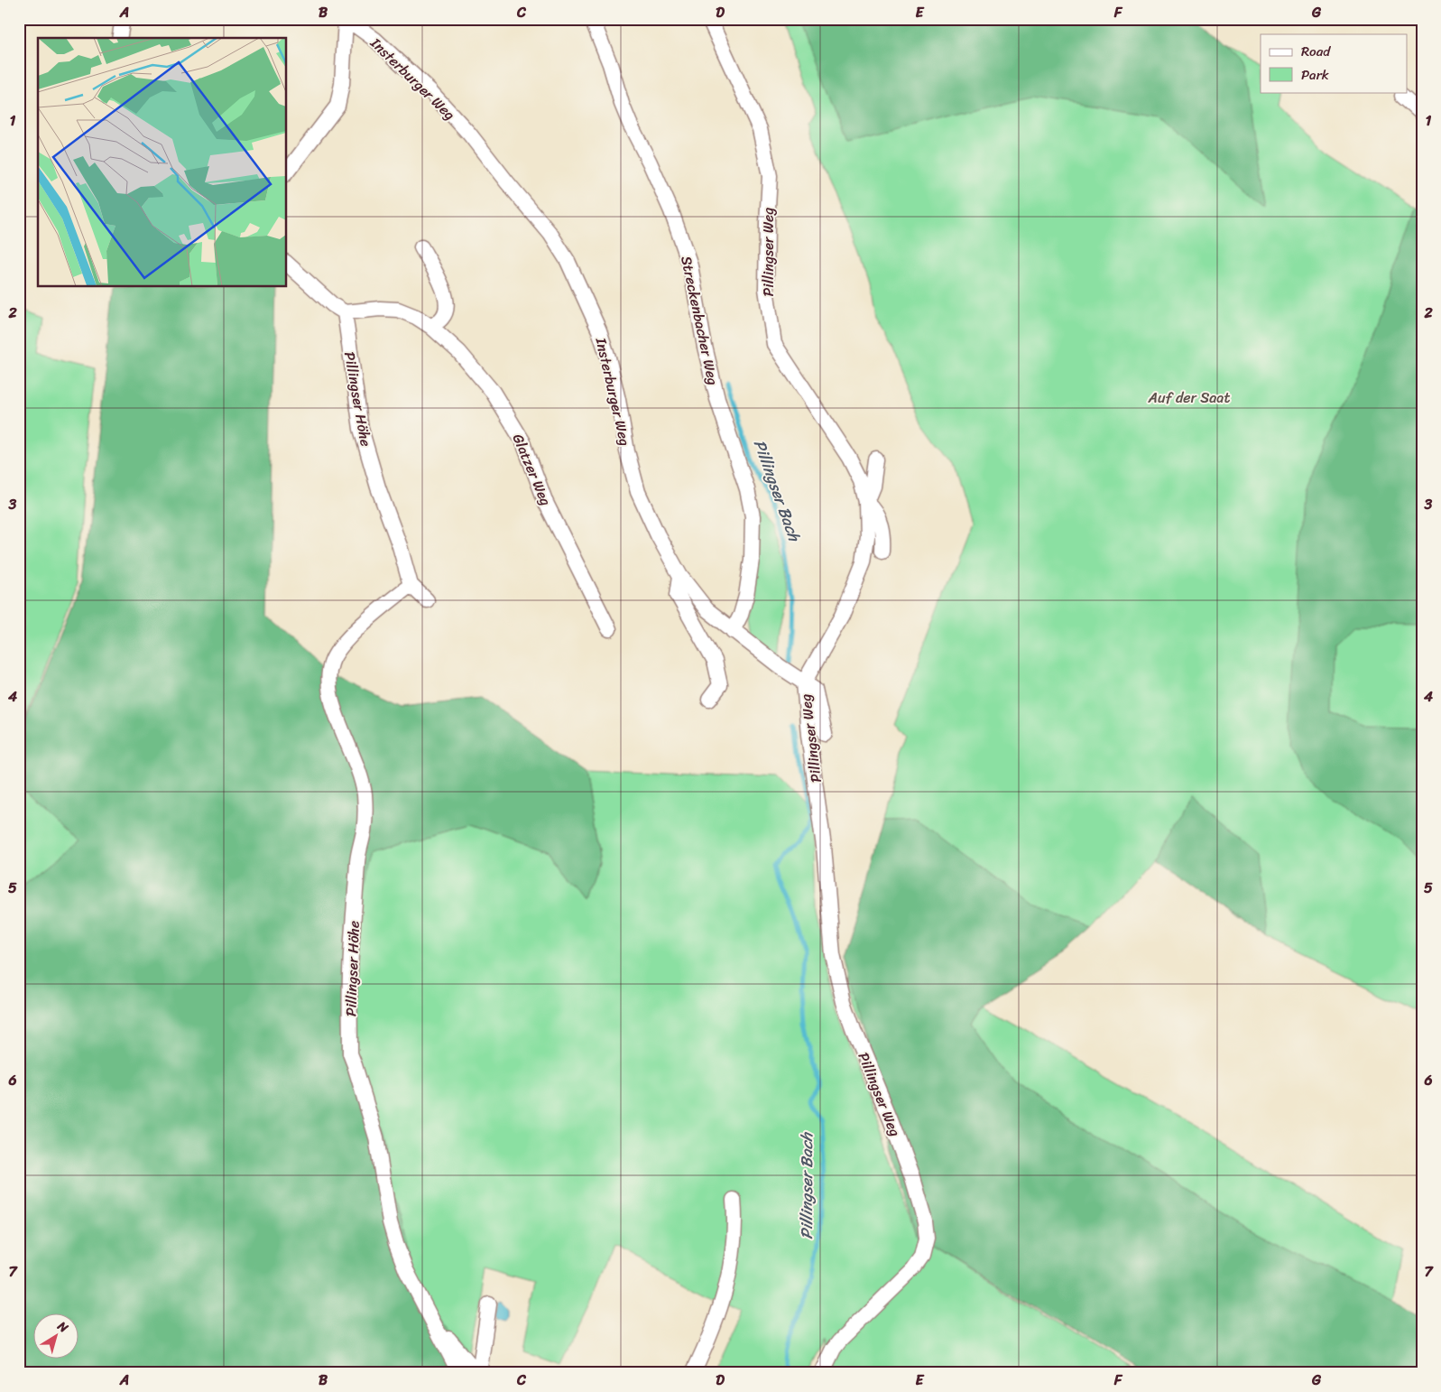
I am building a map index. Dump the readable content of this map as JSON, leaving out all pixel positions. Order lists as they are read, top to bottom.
{
  "streets": {
    "street": [
      "Insterburger Weg",
      "Pillingser Weg",
      "Streckenbacher Weg",
      "Pillingser Höhe",
      "Glatzer Weg"
    ]
  },
  "crossings": [
    ["Insterburger Weg", "Pillingser Weg"],
    ["Insterburger Weg", "Streckenbacher Weg"],
    ["Pillingser Höhe", "Glatzer Weg"]
  ],
  "water": ["Pillingser Bach"],
  "parks": ["Auf der Saat"],
  "legend": ["Road", "Park"],
  "north": "top right",
  "grid": {
    "columns": [
      "A",
      "B",
      "C",
      "D",
      "E",
      "F",
      "G"
    ],
    "rows": [
      "1",
      "2",
      "3",
      "4",
      "5",
      "6",
      "7"
    ]
  }
}
